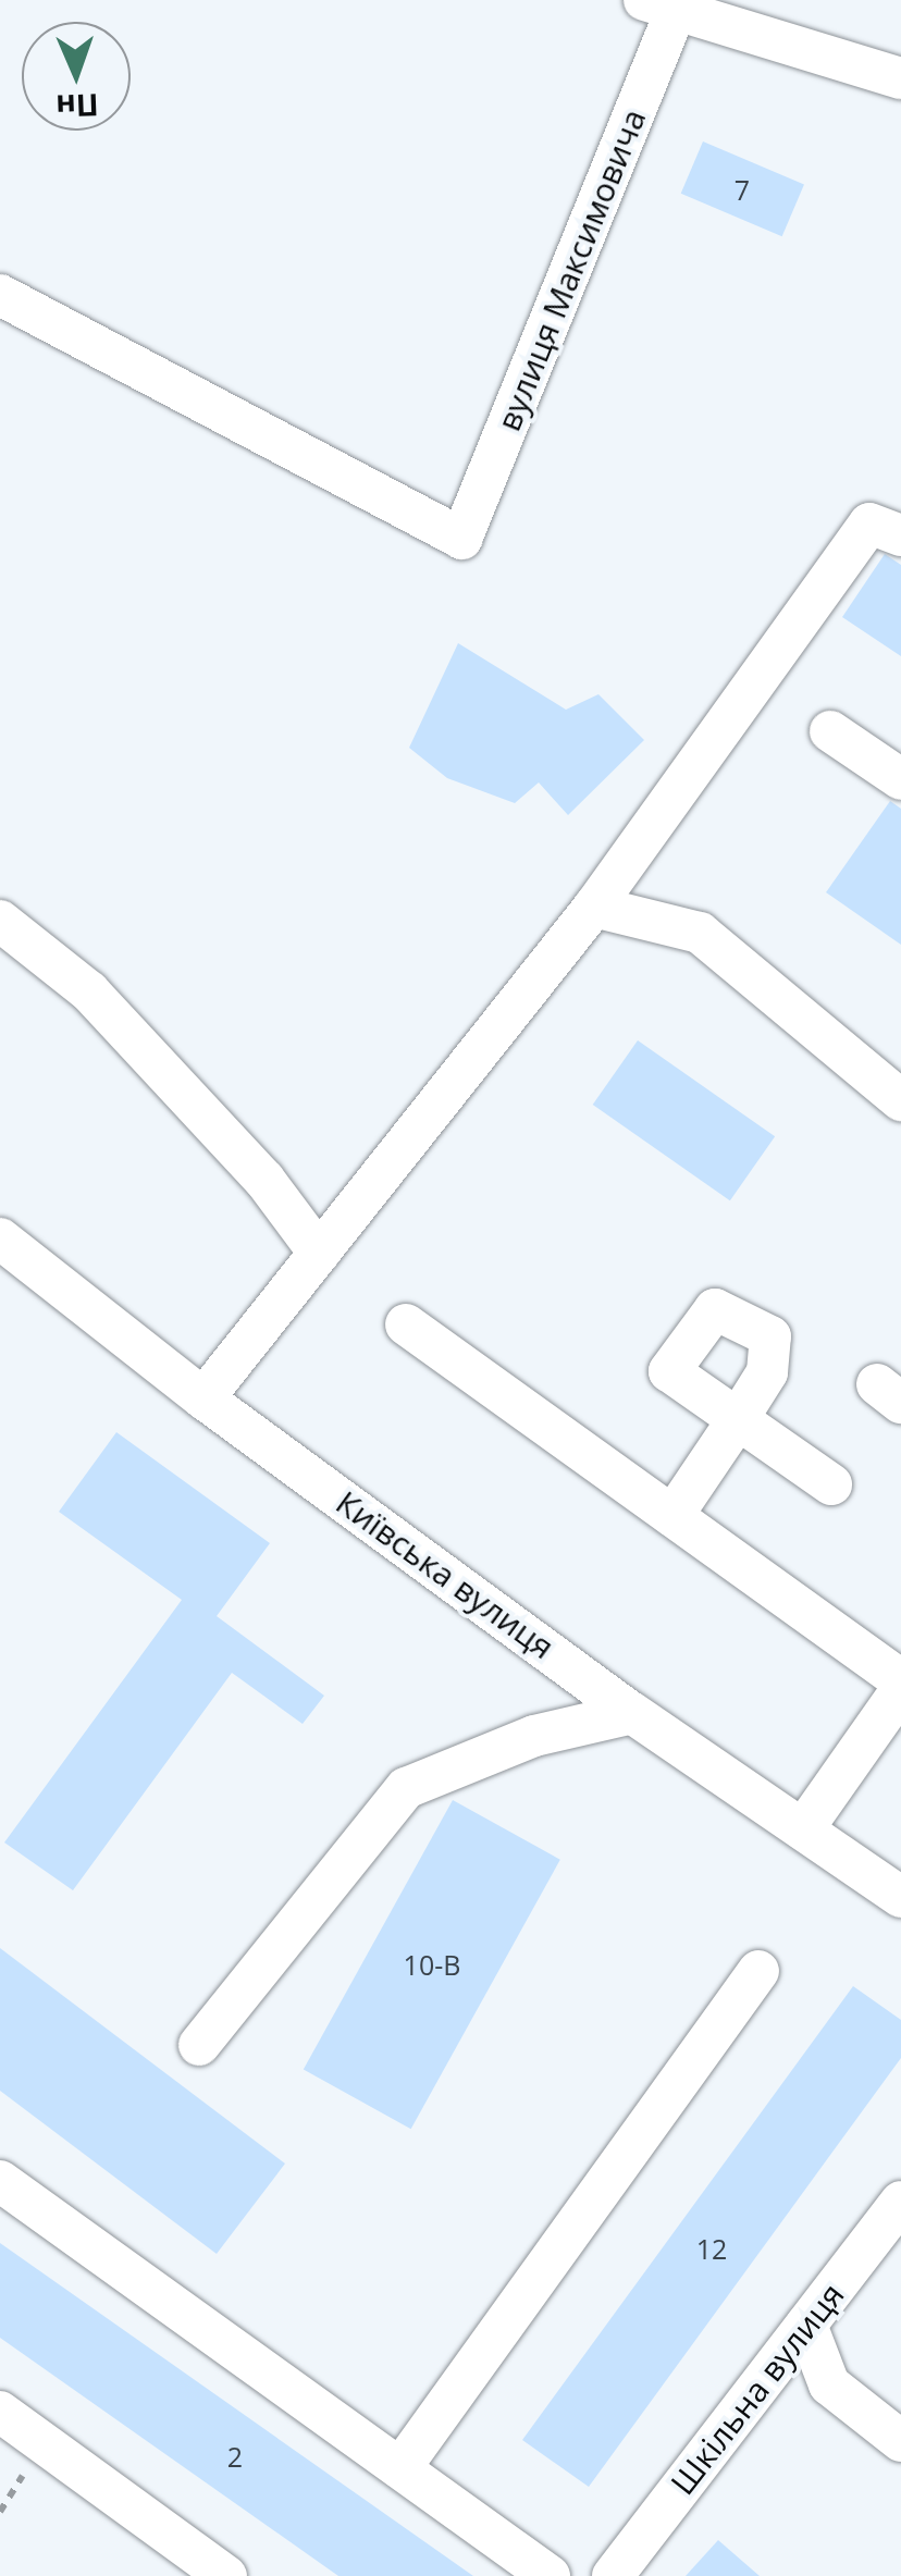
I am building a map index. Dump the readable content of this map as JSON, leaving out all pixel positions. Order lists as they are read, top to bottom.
{
  "streets": {
    "street": ["вулиця Максимовича", "Київська вулиця", "Шкільна вулиця"]
  },
  "house_numbers": [
    "7",
    "10-В",
    "12",
    "2"
  ],
  "north": "bottom"
}
